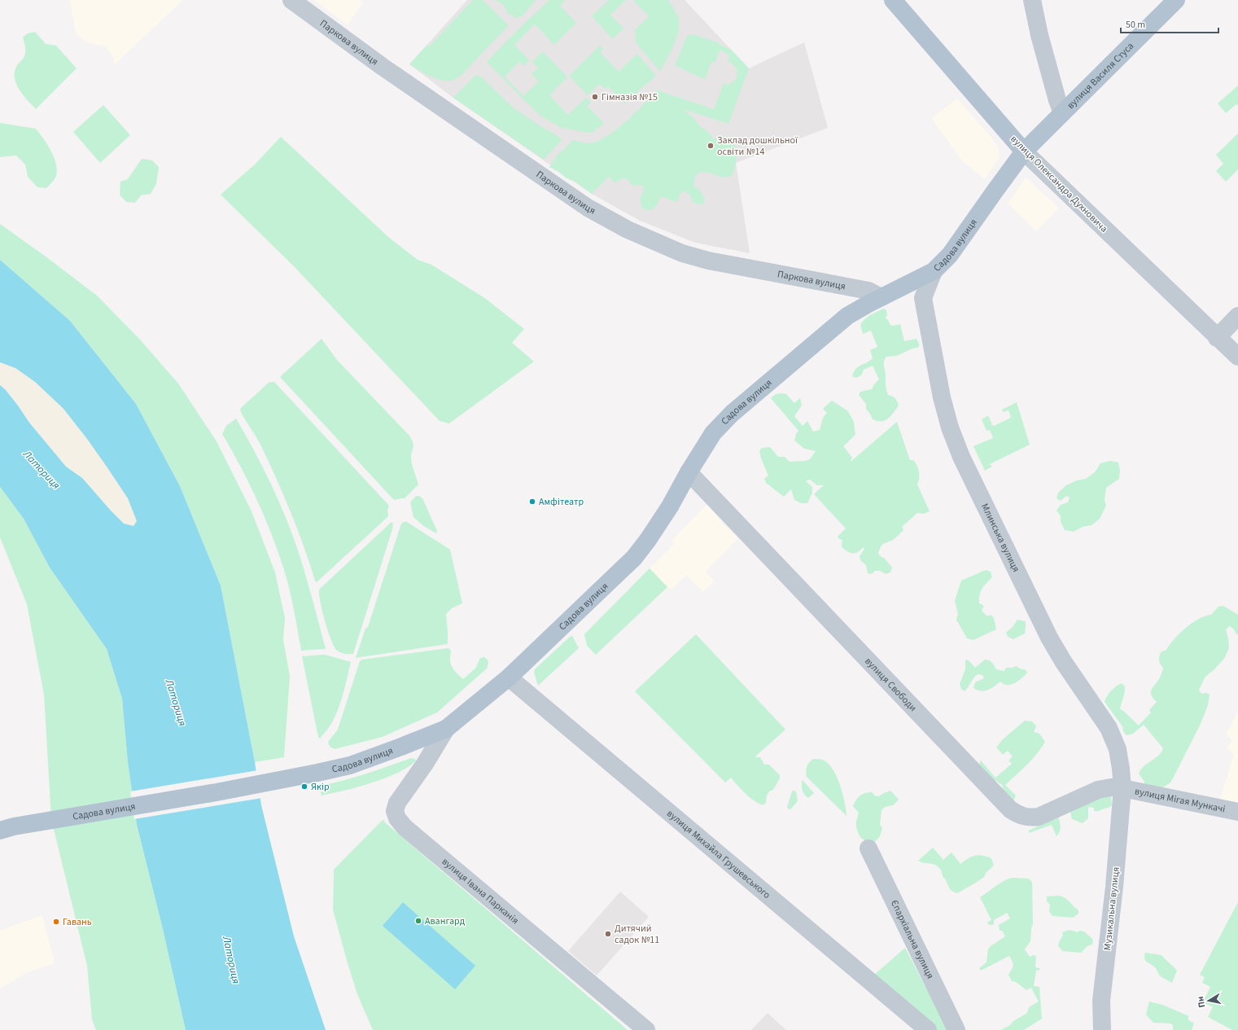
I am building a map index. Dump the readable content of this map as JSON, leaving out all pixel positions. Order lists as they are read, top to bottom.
{
  "streets": {
    "main road": ["вулиця Василя Стуса", "вулиця Олександра Духновича", "Садова вулиця"],
    "street": [
      "Паркова вулиця",
      "Млинська вулиця",
      "вулиця Свободи",
      "вулиця Мігая Мункачі",
      "вулиця Михайла Грушевського",
      "вулиця Івана Парканія",
      "Музикальна вулиця",
      "Єпархіальна вулиця"
    ]
  },
  "crossings": [
    ["Паркова вулиця", "Садова вулиця"],
    ["вулиця Василя Стуса", "вулиця Олександра Духновича"],
    ["вулиця Василя Стуса", "Садова вулиця"],
    ["вулиця Олександра Духновича", "Садова вулиця"],
    ["Садова вулиця", "Млинська вулиця"],
    ["Садова вулиця", "вулиця Свободи"],
    ["Садова вулиця", "вулиця Михайла Грушевського"],
    ["Садова вулиця", "вулиця Івана Парканія"],
    ["Млинська вулиця", "вулиця Свободи"],
    ["Млинська вулиця", "вулиця Мігая Мункачі"],
    ["Млинська вулиця", "Музикальна вулиця"],
    ["вулиця Свободи", "вулиця Мігая Мункачі"],
    ["вулиця Свободи", "Музикальна вулиця"],
    ["вулиця Мігая Мункачі", "Музикальна вулиця"]
  ],
  "water": ["Латориця"],
  "places": [
    "Гімназія №15",
    "Заклад дошкільної освіти №14",
    "Амфітеатр",
    "Якір",
    "Авангард",
    "Гавань",
    "Дитячий садок №11"
  ],
  "scale_bar": "50 m",
  "north": "left"
}
